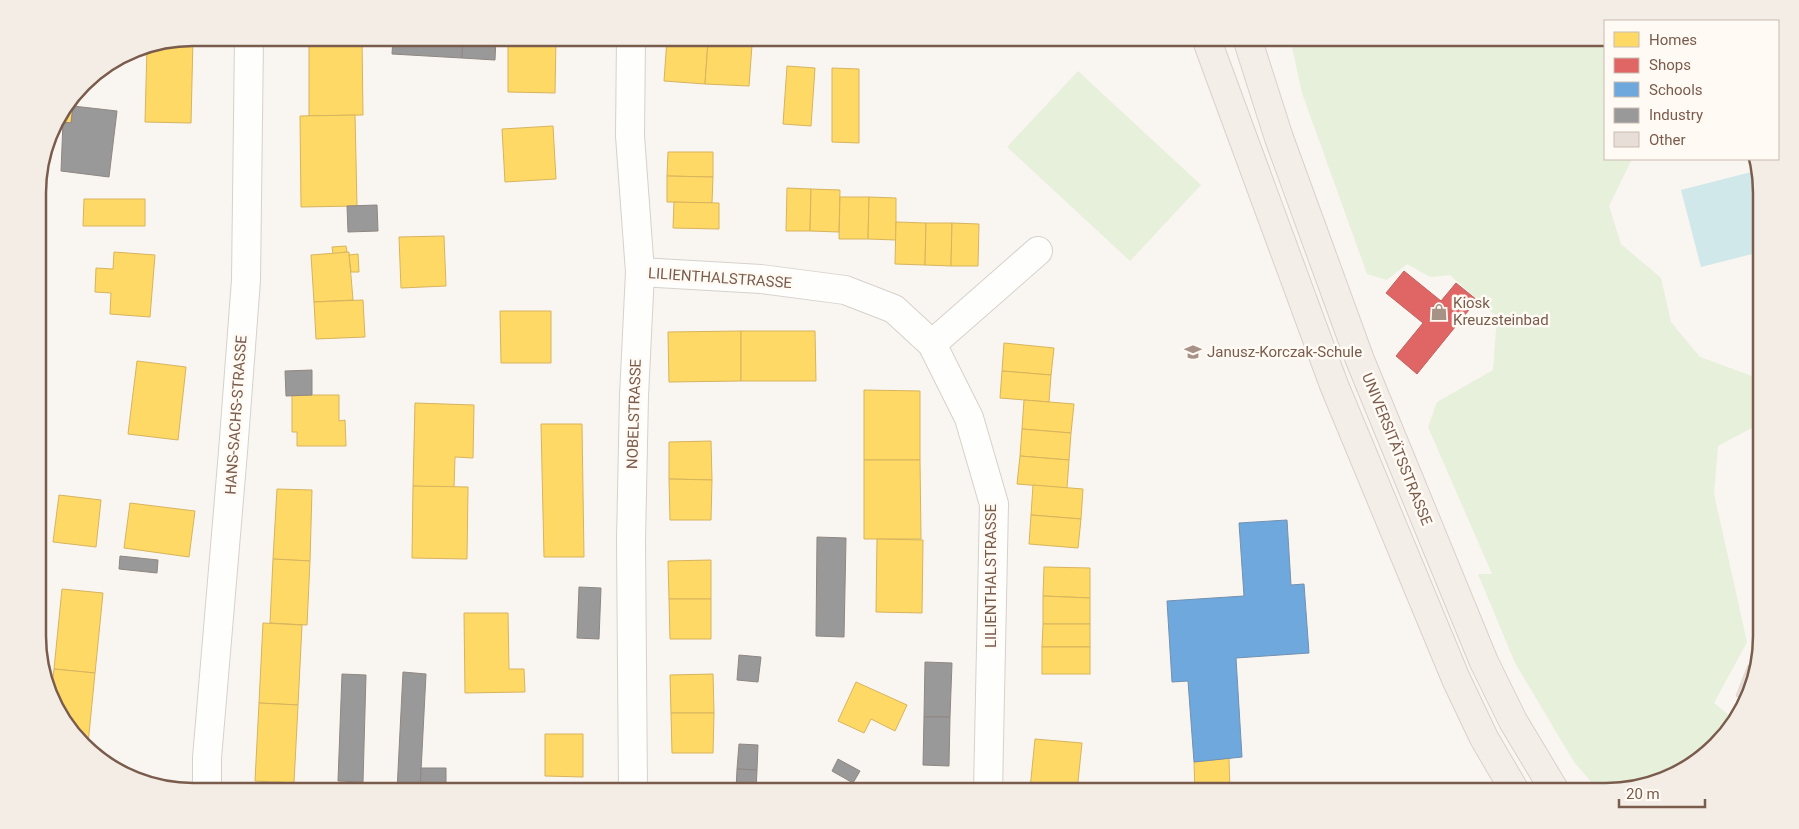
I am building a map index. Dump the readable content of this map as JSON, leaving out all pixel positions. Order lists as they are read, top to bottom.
{
  "streets": {
    "main road": ["UNIVERSITÄTSSTRASSE"],
    "street": ["LILIENTHALSTRASSE", "NOBELSTRASSE", "HANS-SACHS-STRASSE"]
  },
  "crossings": [
    ["LILIENTHALSTRASSE", "NOBELSTRASSE"]
  ],
  "places": {
    "shop": ["Kiosk Kreuzsteinbad"],
    "school or university": ["Janusz-Korczak-Schule"]
  },
  "legend": [
    "Homes",
    "Shops",
    "Schools",
    "Industry",
    "Other"
  ],
  "scale_bar": "20 m"
}
